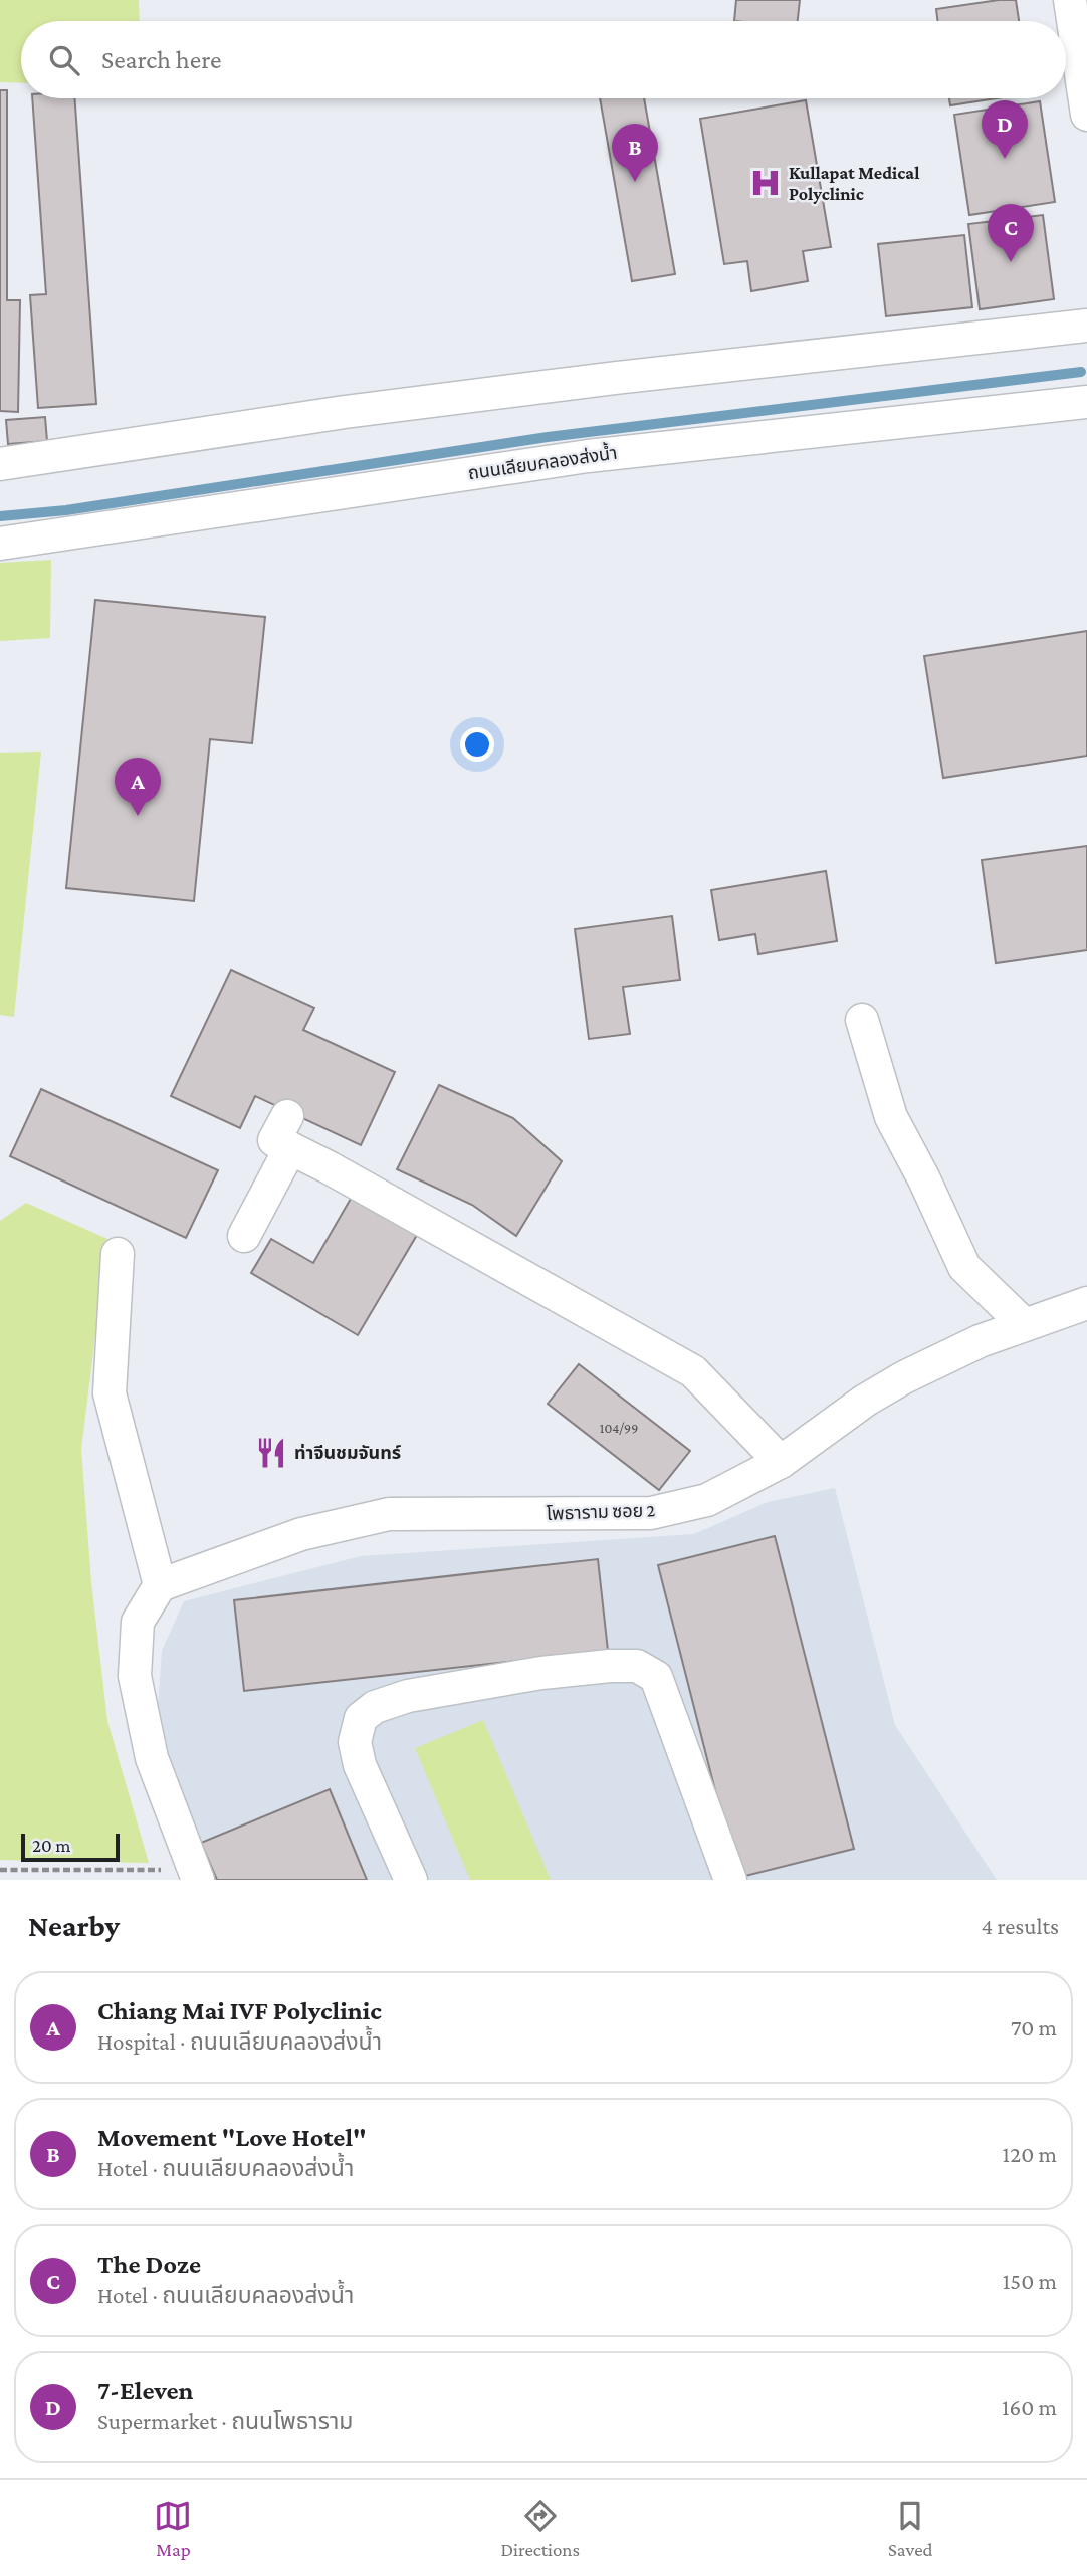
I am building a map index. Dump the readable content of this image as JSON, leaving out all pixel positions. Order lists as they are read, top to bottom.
{
  "streets": {
    "street": ["ถนนเลียบคลองส่งน้ำ", "โพธาราม ซอย 2"]
  },
  "places": {
    "hospital": ["Kullapat Medical Polyclinic"],
    "restaurant": ["ท่าจีนชมจันทร์"]
  },
  "house_numbers": ["104/99"],
  "scale_bar": "20 m",
  "page": {
    "search": "Search here",
    "pins": [
      "D",
      "B",
      "C",
      "A"
    ],
    "scale": "20 m",
    "heading": ["Nearby", "4 results"],
    "list": [
      {
        "mark": "A",
        "name": "Chiang Mai IVF Polyclinic",
        "note": "Hospital · ถนนเลียบคลองส่งน้ำ",
        "value": "70 m"
      },
      {
        "mark": "B",
        "name": "Movement \"Love Hotel\"",
        "note": "Hotel · ถนนเลียบคลองส่งน้ำ",
        "value": "120 m"
      },
      {
        "mark": "C",
        "name": "The Doze",
        "note": "Hotel · ถนนเลียบคลองส่งน้ำ",
        "value": "150 m"
      },
      {
        "mark": "D",
        "name": "7-Eleven",
        "note": "Supermarket · ถนนโพธาราม",
        "value": "160 m"
      }
    ],
    "nav": ["Map", "Directions", "Saved"]
  }
}
